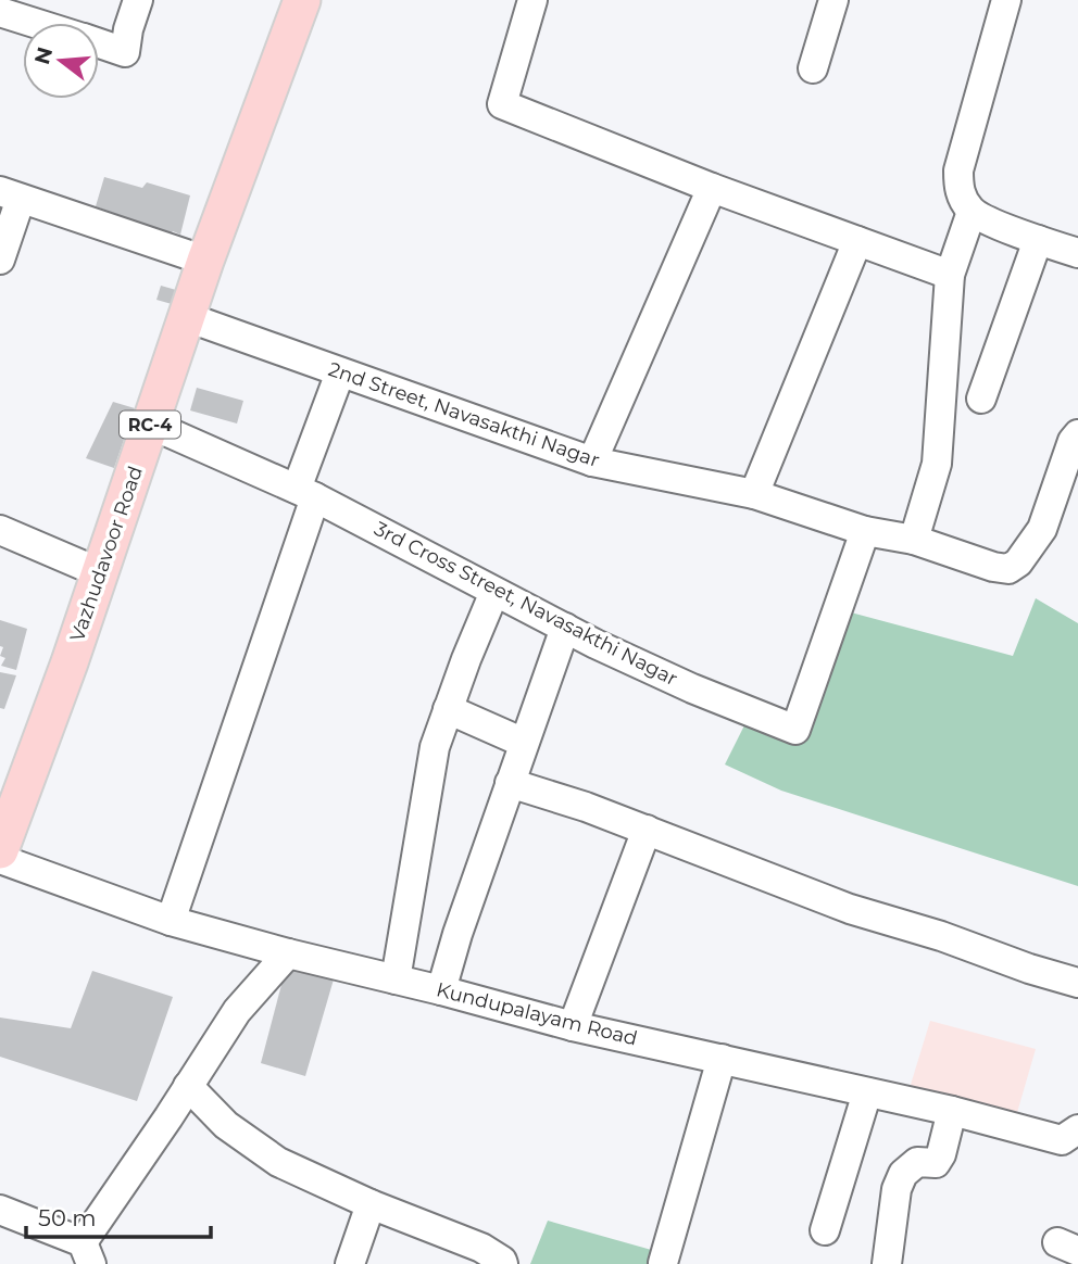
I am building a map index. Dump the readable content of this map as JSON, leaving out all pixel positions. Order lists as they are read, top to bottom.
{
  "streets": {
    "main road": ["RC-4", "Vazhudavoor Road"],
    "street": ["2nd Street, Navasakthi Nagar", "3rd Cross Street, Navasakthi Nagar", "Kundupalayam Road"]
  },
  "crossings": [
    ["2nd Street, Navasakthi Nagar", "Vazhudavoor Road"],
    ["2nd Street, Navasakthi Nagar", "3rd Cross Street, Navasakthi Nagar"],
    ["Vazhudavoor Road", "3rd Cross Street, Navasakthi Nagar"]
  ],
  "scale_bar": "50 m",
  "north": "left"
}
